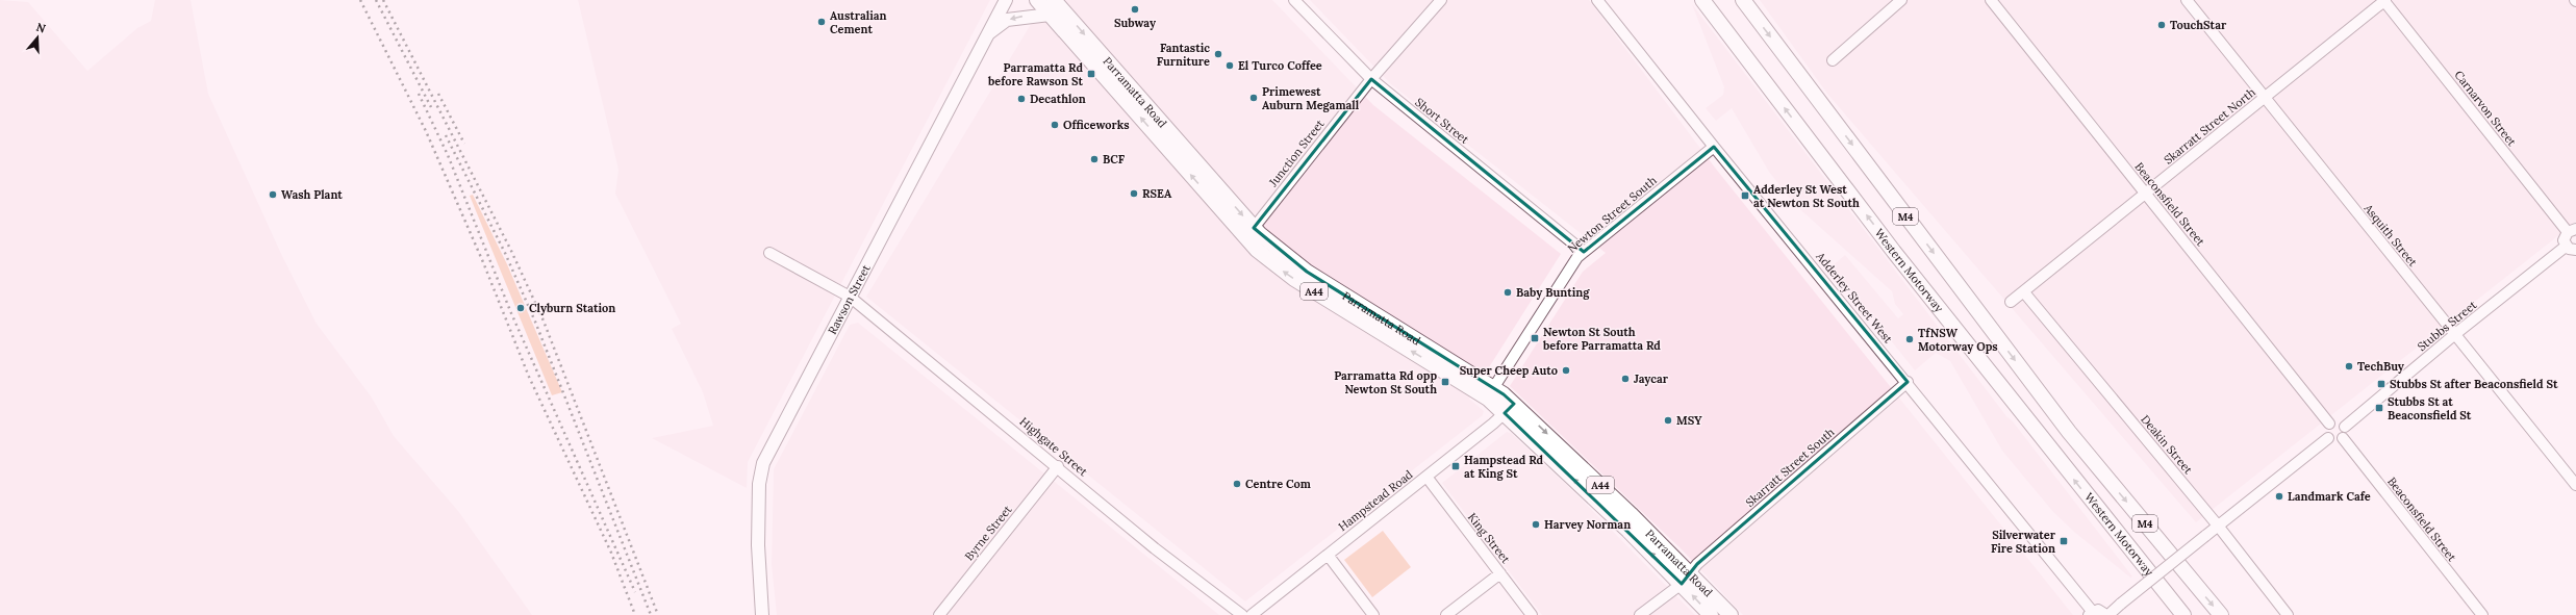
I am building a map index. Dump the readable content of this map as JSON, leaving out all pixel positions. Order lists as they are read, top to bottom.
{
  "streets": {
    "highway": [
      "Parramatta Road",
      "M4",
      "Western Motorway",
      "A44"
    ],
    "main road": ["Rawson Street"],
    "street": [
      "Carnarvon Street",
      "Short Street",
      "Skarratt Street North",
      "Junction Street",
      "Beaconsfield Street",
      "Newton Street South",
      "Asquith Street",
      "Adderley Street West",
      "Stubbs Street",
      "Deakin Street",
      "Highgate Street",
      "Skarratt Street South",
      "Hampstead Road",
      "Byrne Street",
      "King Street"
    ]
  },
  "crossings": [
    ["Parramatta Road", "Junction Street"],
    ["Parramatta Road", "Newton Street South"],
    ["Parramatta Road", "Skarratt Street South"],
    ["Parramatta Road", "Hampstead Road"],
    ["Carnarvon Street", "Skarratt Street North"],
    ["Short Street", "Junction Street"],
    ["Short Street", "Newton Street South"],
    ["Skarratt Street North", "Beaconsfield Street"],
    ["Skarratt Street North", "Asquith Street"],
    ["Skarratt Street North", "Deakin Street"],
    ["Beaconsfield Street", "Stubbs Street"],
    ["Newton Street South", "Adderley Street West"],
    ["M4", "Western Motorway"],
    ["Asquith Street", "Stubbs Street"],
    ["Adderley Street West", "Skarratt Street South"],
    ["Rawson Street", "Highgate Street"],
    ["Highgate Street", "Byrne Street"],
    ["Hampstead Road", "King Street"]
  ],
  "places": {
    "other": [
      "Subway",
      "Australian Cement",
      "TouchStar",
      "Fantastic Furniture",
      "El Turco Coffee",
      "Primewest Auburn Megamall",
      "Decathlon",
      "Officeworks",
      "BCF",
      "RSEA",
      "Wash Plant",
      "Baby Bunting",
      "Clyburn Station",
      "TfNSW Motorway Ops",
      "TechBuy",
      "Super Cheep Auto",
      "Jaycar",
      "MSY",
      "Centre Com",
      "Landmark Cafe",
      "Harvey Norman"
    ],
    "transit": [
      "Parramatta Rd before Rawson St",
      "Adderley St West at Newton St South",
      "Newton St South before Parramatta Rd",
      "Parramatta Rd opp Newton St South",
      "Stubbs St after Beaconsfield St",
      "Stubbs St at Beaconsfield St",
      "Hampstead Rd at King St",
      "Silverwater Fire Station"
    ]
  },
  "north": "top"
}
